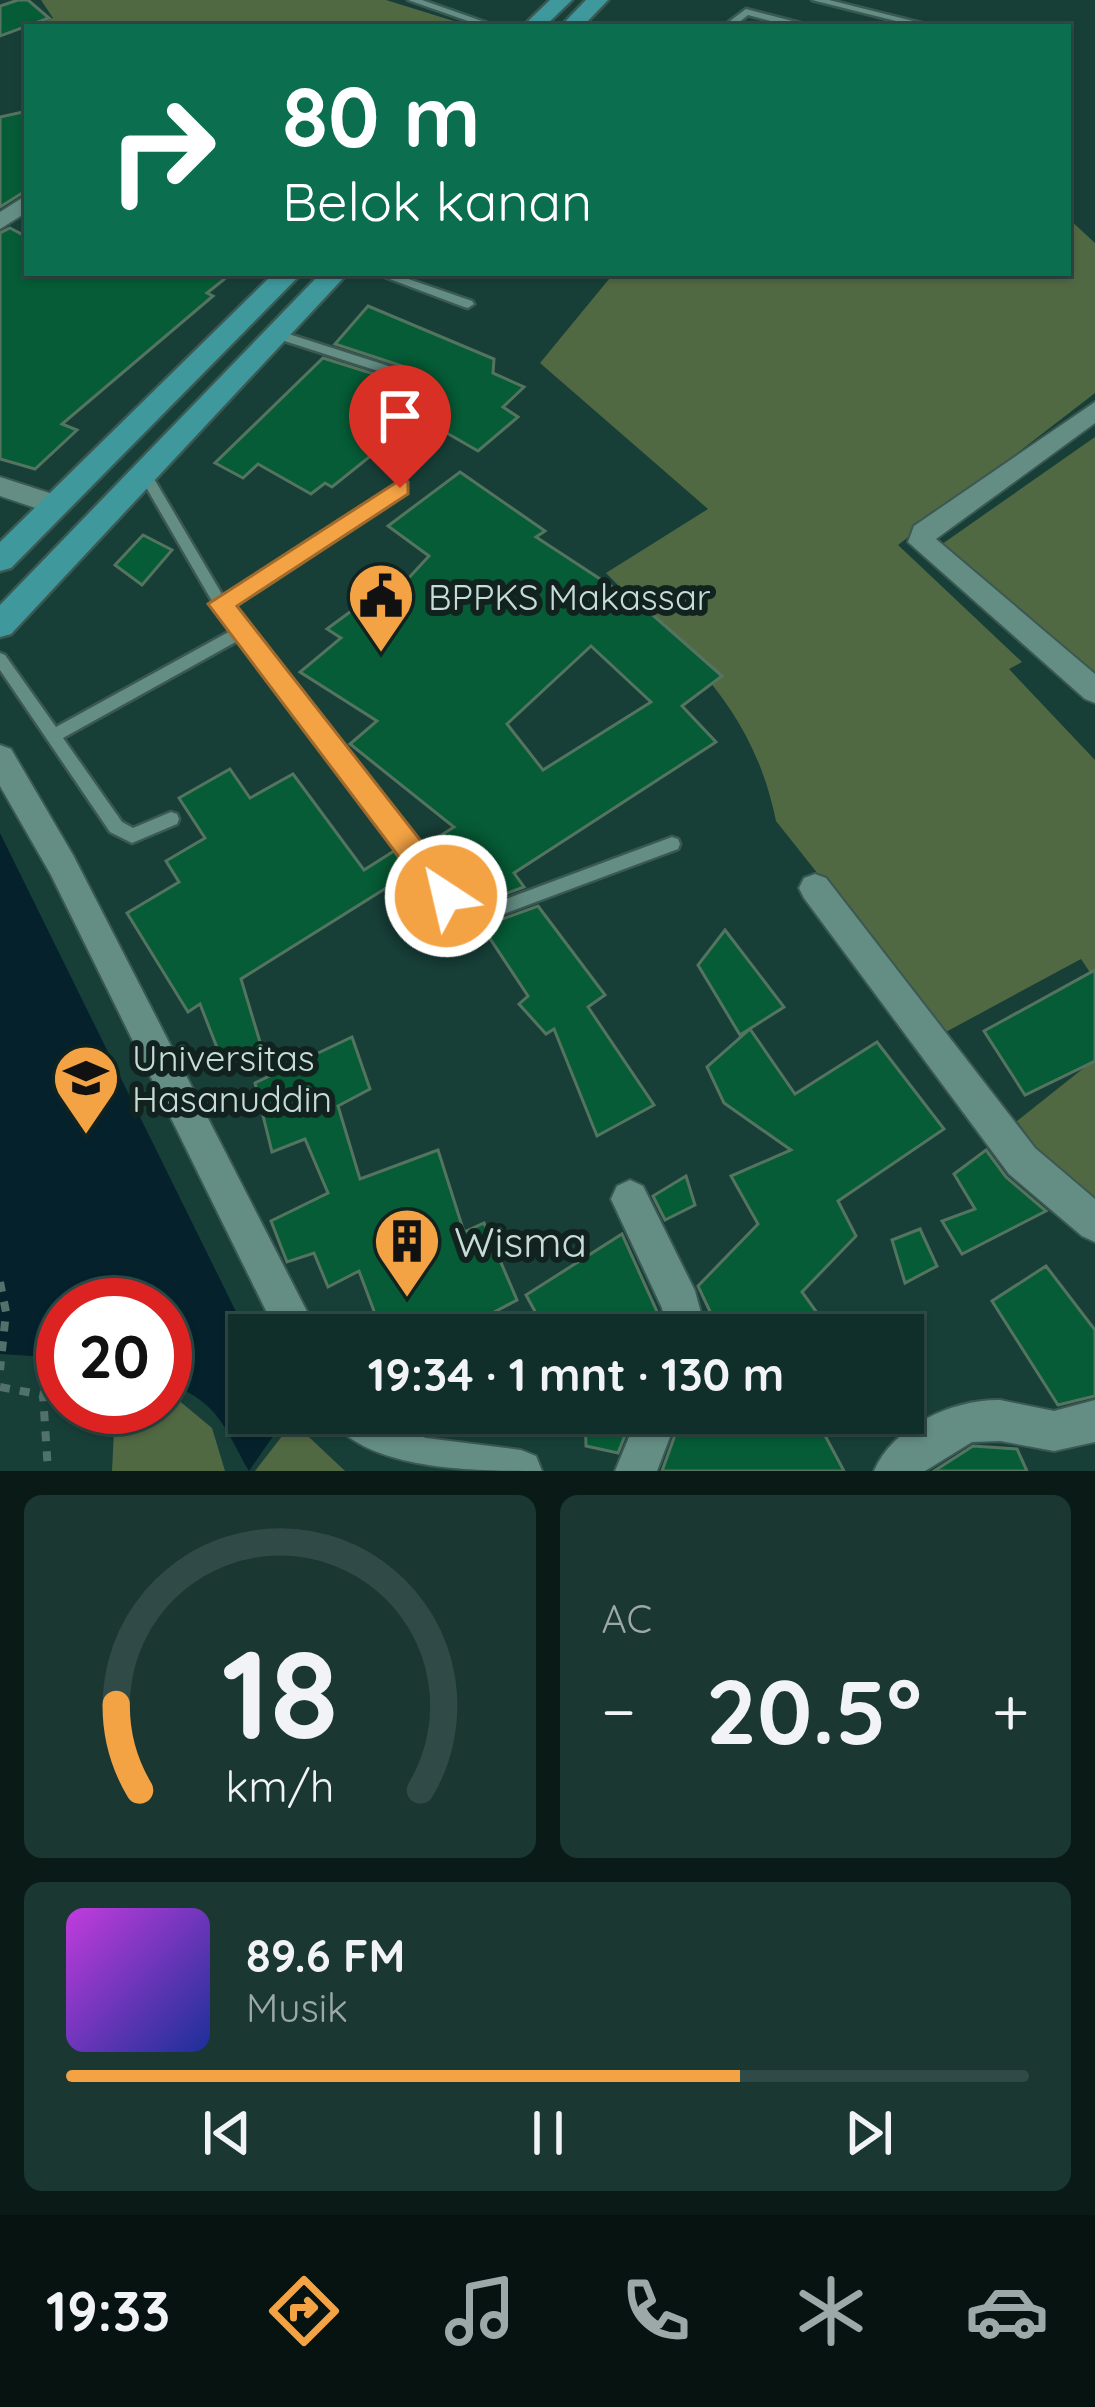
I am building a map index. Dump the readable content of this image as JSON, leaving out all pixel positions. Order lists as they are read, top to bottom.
{
  "places": {
    "public building": ["BPPKS Makassar"],
    "school or university": ["Universitas Hasanuddin"],
    "building": ["Wisma"]
  },
  "page": {
    "turn": ["80 m", "Belok kanan"],
    "limit": "20",
    "trip": "19:34 · 1 mnt · 130 m",
    "tile": "AC",
    "heat": ["−", "20.5°", "+"],
    "song": ["89.6 FM", "Musik"],
    "tabs": "19:33",
    "gauge": ["18", "km/h"]
  }
}
